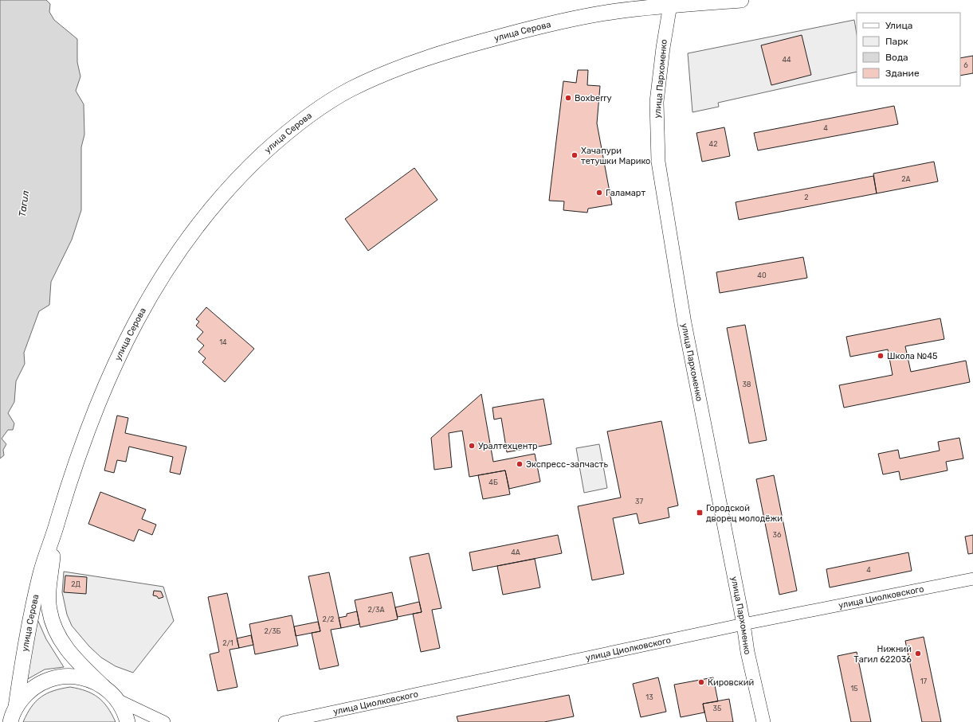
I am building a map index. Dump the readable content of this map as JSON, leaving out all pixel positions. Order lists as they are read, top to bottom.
{
  "streets": {
    "main road": ["улица Серова", "улица Пархоменко"],
    "street": ["улица Циолковского"]
  },
  "crossings": [
    ["улица Серова", "улица Пархоменко"],
    ["улица Пархоменко", "улица Циолковского"]
  ],
  "water": ["Тагил"],
  "places": {
    "other": [
      "Boxberry",
      "Хачапури тетушки Марико",
      "Галамарт",
      "Школа №45",
      "Уралтехцентр",
      "Экспресс-запчасть",
      "Нижний Тагил 622036",
      "Кировский"
    ],
    "transit": ["Городской дворец молодёжи"]
  },
  "house_numbers": [
    "44",
    "6",
    "4",
    "42",
    "2А",
    "2",
    "40",
    "14",
    "38",
    "4Б",
    "37",
    "36",
    "4А",
    "4",
    "2Д",
    "2/3А",
    "2/2",
    "2/3Б",
    "2/1",
    "17",
    "15",
    "13",
    "35"
  ],
  "legend": [
    "Улица",
    "Парк",
    "Вода",
    "Здание"
  ]
}
